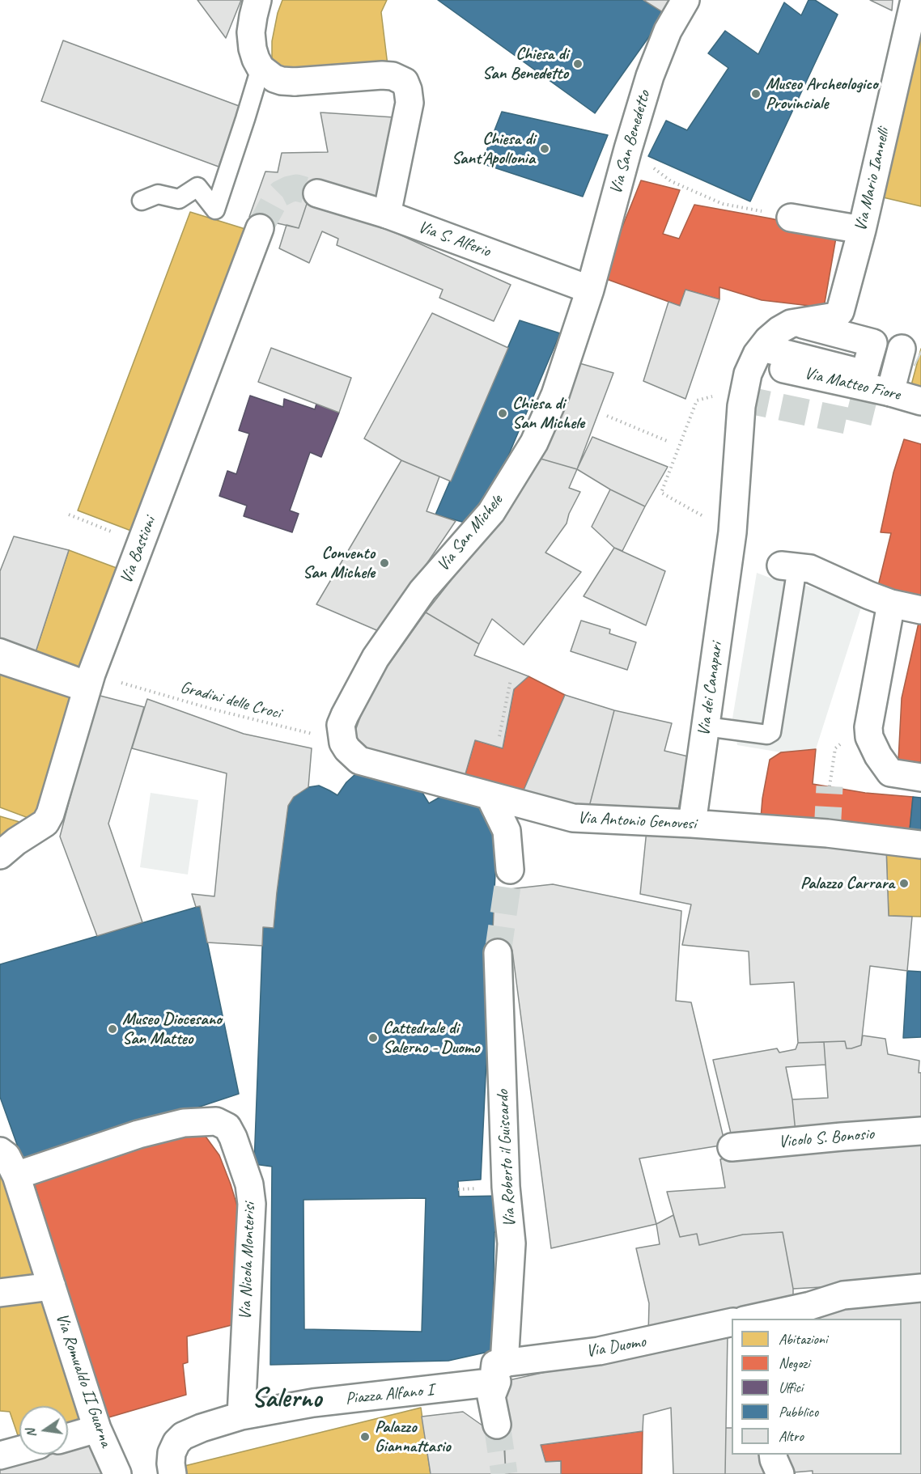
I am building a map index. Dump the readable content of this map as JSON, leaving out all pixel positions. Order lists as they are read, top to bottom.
{
  "streets": {
    "street": [
      "Via San Benedetto",
      "Via Mario Iannelli",
      "Via S. Alferio",
      "Via Matteo Fiore",
      "Via San Michele",
      "Via Bastioni",
      "Via dei Canapari",
      "Via Antonio Genovesi",
      "Vicolo S. Bonosio",
      "Via Roberto il Guiscardo",
      "Via Nicola Monterisi",
      "Via Duomo",
      "Via Romualdo II Guarna",
      "Piazza Alfano I"
    ],
    "path": ["Gradini delle Croci"]
  },
  "crossings": [
    ["Via San Benedetto", "Via S. Alferio"],
    ["Via San Benedetto", "Via San Michele"],
    ["Via Mario Iannelli", "Via dei Canapari"],
    ["Via S. Alferio", "Via San Michele"],
    ["Via San Michele", "Via Antonio Genovesi"],
    ["Via Bastioni", "Gradini delle Croci"],
    ["Via dei Canapari", "Via Antonio Genovesi"],
    ["Via Roberto il Guiscardo", "Via Duomo"],
    ["Via Roberto il Guiscardo", "Piazza Alfano I"],
    ["Via Nicola Monterisi", "Via Romualdo II Guarna"],
    ["Via Nicola Monterisi", "Piazza Alfano I"],
    ["Via Duomo", "Piazza Alfano I"]
  ],
  "districts": ["Salerno"],
  "places": [
    "Chiesa di San Benedetto",
    "Museo Archeologico Provinciale",
    "Chiesa di Sant'Apollonia",
    "Chiesa di San Michele",
    "Convento San Michele",
    "Palazzo Carrara",
    "Museo Diocesano San Matteo",
    "Cattedrale di Salerno - Duomo",
    "Palazzo Giannattasio"
  ],
  "legend": [
    "Abitazioni",
    "Negozi",
    "Uffici",
    "Pubblico",
    "Altro"
  ],
  "north": "left"
}
